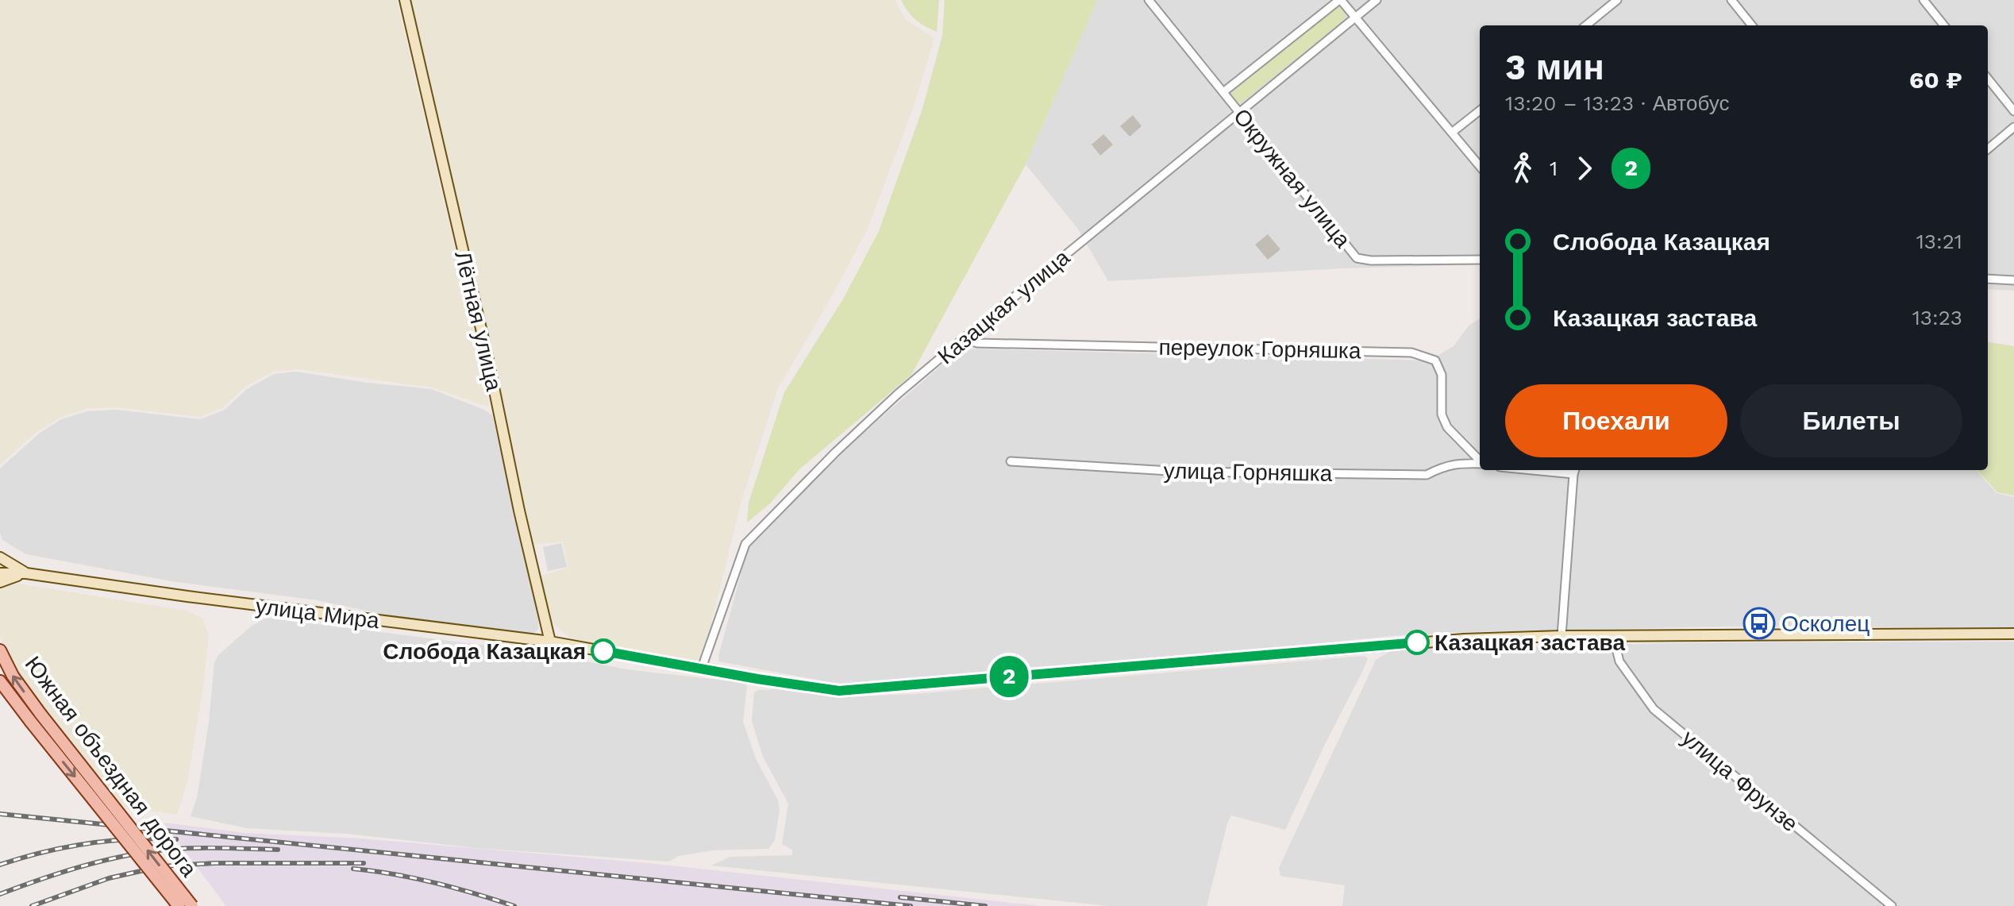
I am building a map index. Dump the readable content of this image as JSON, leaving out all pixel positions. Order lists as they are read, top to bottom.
{
  "streets": {
    "main road": ["Лётная улица", "улица Мира", "Южная объездная дорога"],
    "street": [
      "Окружная улица",
      "Казацкая улица",
      "переулок Горняшка",
      "улица Горняшка",
      "улица Фрунзе"
    ]
  },
  "crossings": [
    ["Окружная улица", "Казацкая улица"],
    ["Казацкая улица", "переулок Горняшка"],
    ["Казацкая улица", "улица Мира"],
    ["Лётная улица", "улица Мира"],
    ["улица Мира", "улица Фрунзе"]
  ],
  "places": {
    "bus stop": ["Осколец"],
    "other": ["Казацкая застава", "Слобода Казацкая"]
  },
  "lines": ["bus line 2"],
  "page": {
    "on_map": "2",
    "heading": ["3 мин", "13:20 – 13:23 · Автобус", "60 ₽"],
    "legs": ["1", "2"],
    "list": [
      {
        "name": "Слобода Казацкая",
        "value": "13:21"
      },
      {
        "name": "Казацкая застава",
        "value": "13:23"
      }
    ],
    "buttons": ["Поехали", "Билеты"]
  }
}
